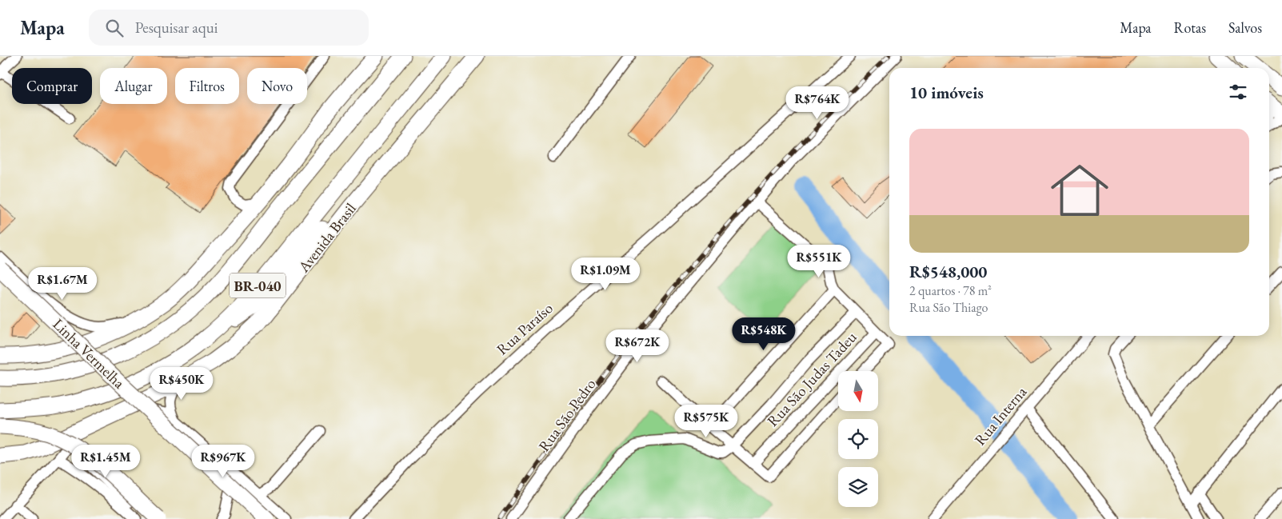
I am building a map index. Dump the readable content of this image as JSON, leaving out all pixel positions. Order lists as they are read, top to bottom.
{
  "streets": {
    "highway": ["Avenida Brasil", "BR-040", "Linha Vermelha"],
    "street": [
      "Rua Paraíso",
      "Rua São Judas Tadeu",
      "Rua São Pedro",
      "Rua Interna"
    ]
  },
  "north": "bottom",
  "page": {
    "header": "Mapa",
    "search": "Pesquisar aqui",
    "nav": ["Mapa", "Rotas", "Salvos"],
    "chip": [
      "Comprar",
      "Alugar",
      "Filtros",
      "Novo"
    ],
    "heading": "10 imóveis",
    "price": [
      "R$764K",
      "R$551K",
      "R$1.09M",
      "R$1.67M",
      "R$548K",
      "R$672K",
      "R$450K",
      "R$575K",
      "R$1.45M",
      "R$967K"
    ],
    "list": [
      {
        "name": "R$548,000",
        "note": "2 quartos · 78 m² · Rua São Thiago"
      }
    ]
  }
}
